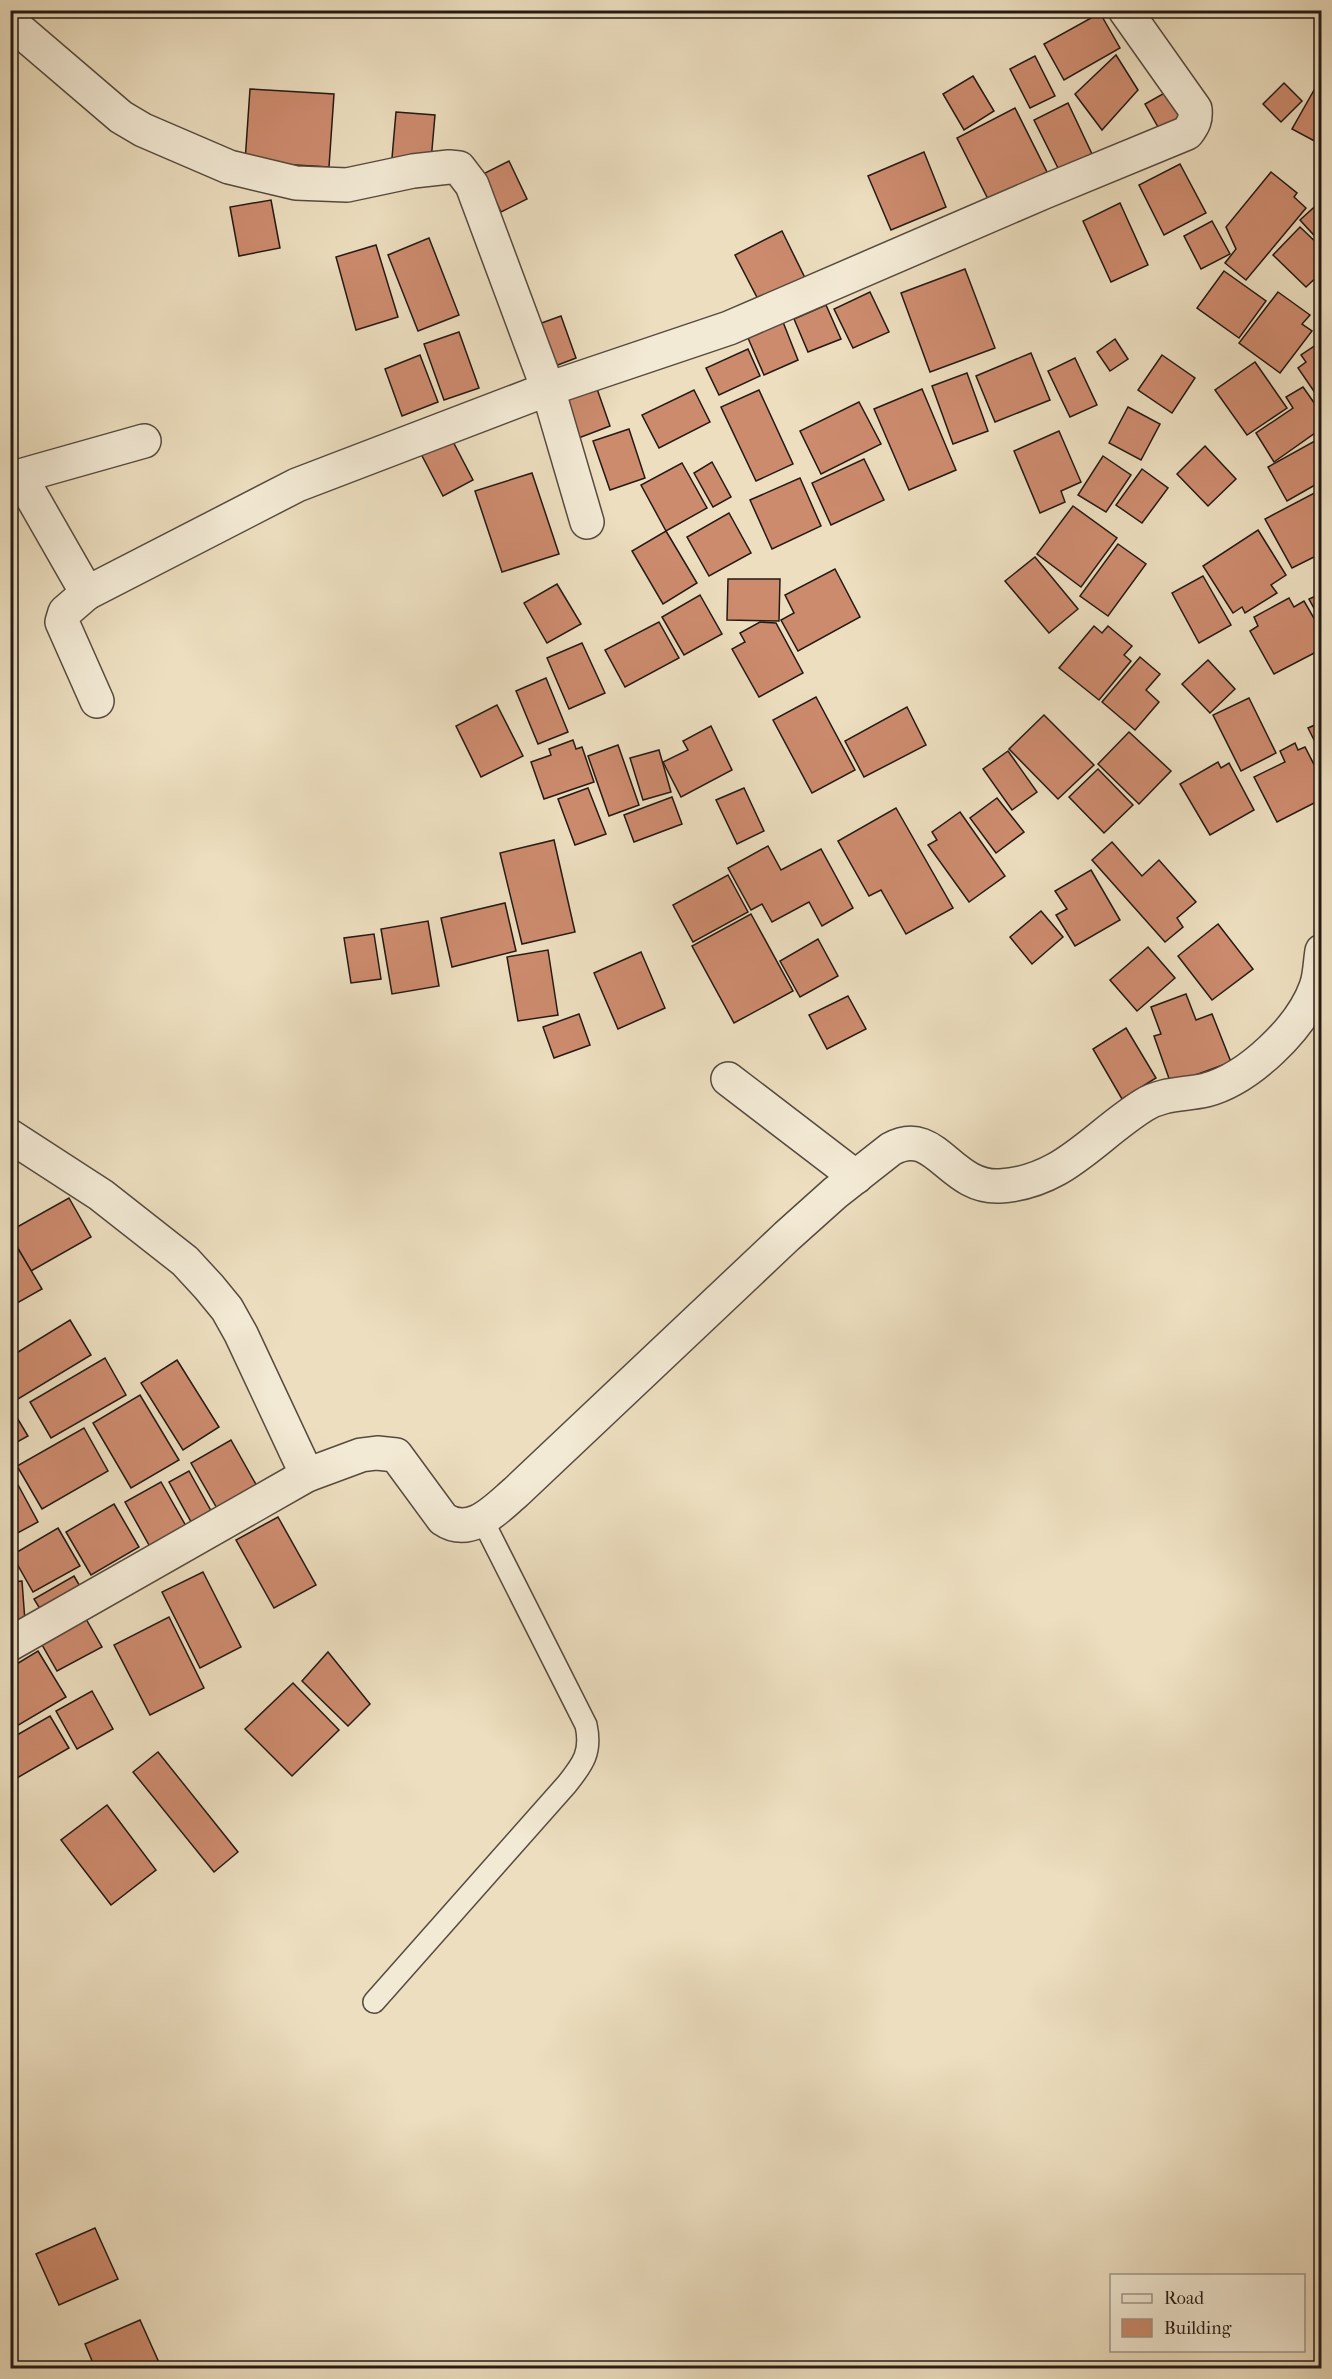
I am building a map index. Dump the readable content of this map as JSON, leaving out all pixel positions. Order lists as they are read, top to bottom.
{
  "legend": ["Road", "Building"]
}
